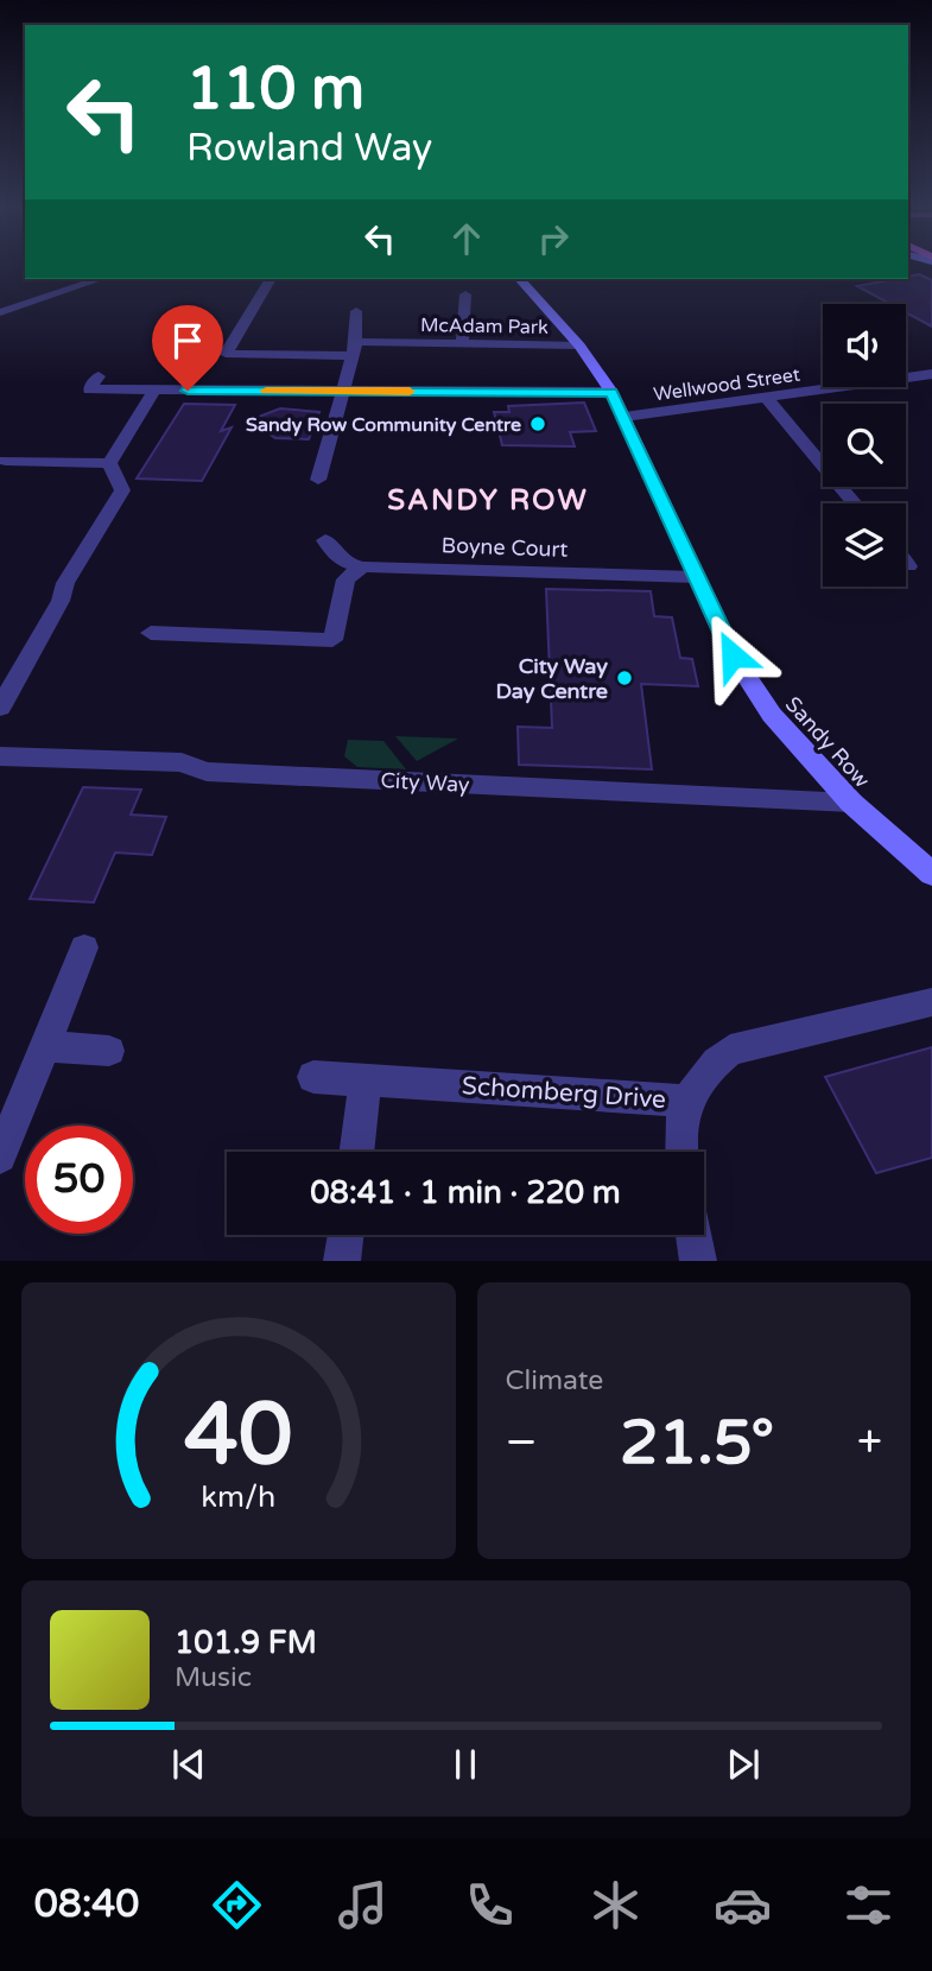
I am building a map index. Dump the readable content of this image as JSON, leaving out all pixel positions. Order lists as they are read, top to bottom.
{
  "streets": {
    "main road": ["Sandy Row"],
    "street": [
      "McAdam Park",
      "Wellwood Street",
      "Boyne Court",
      "City Way",
      "Schomberg Drive"
    ]
  },
  "crossings": [
    ["McAdam Park", "Sandy Row"],
    ["Wellwood Street", "Sandy Row"],
    ["Boyne Court", "Sandy Row"],
    ["Sandy Row", "City Way"]
  ],
  "districts": ["SANDY ROW"],
  "places": ["Sandy Row Community Centre", "City Way Day Centre"],
  "page": {
    "turn": ["110 m", "Rowland Way"],
    "limit": "50",
    "trip": "08:41 · 1 min · 220 m",
    "tile": "Climate",
    "heat": ["−", "21.5°", "+"],
    "song": ["101.9 FM", "Music"],
    "tabs": "08:40",
    "gauge": ["40", "km/h"]
  }
}
